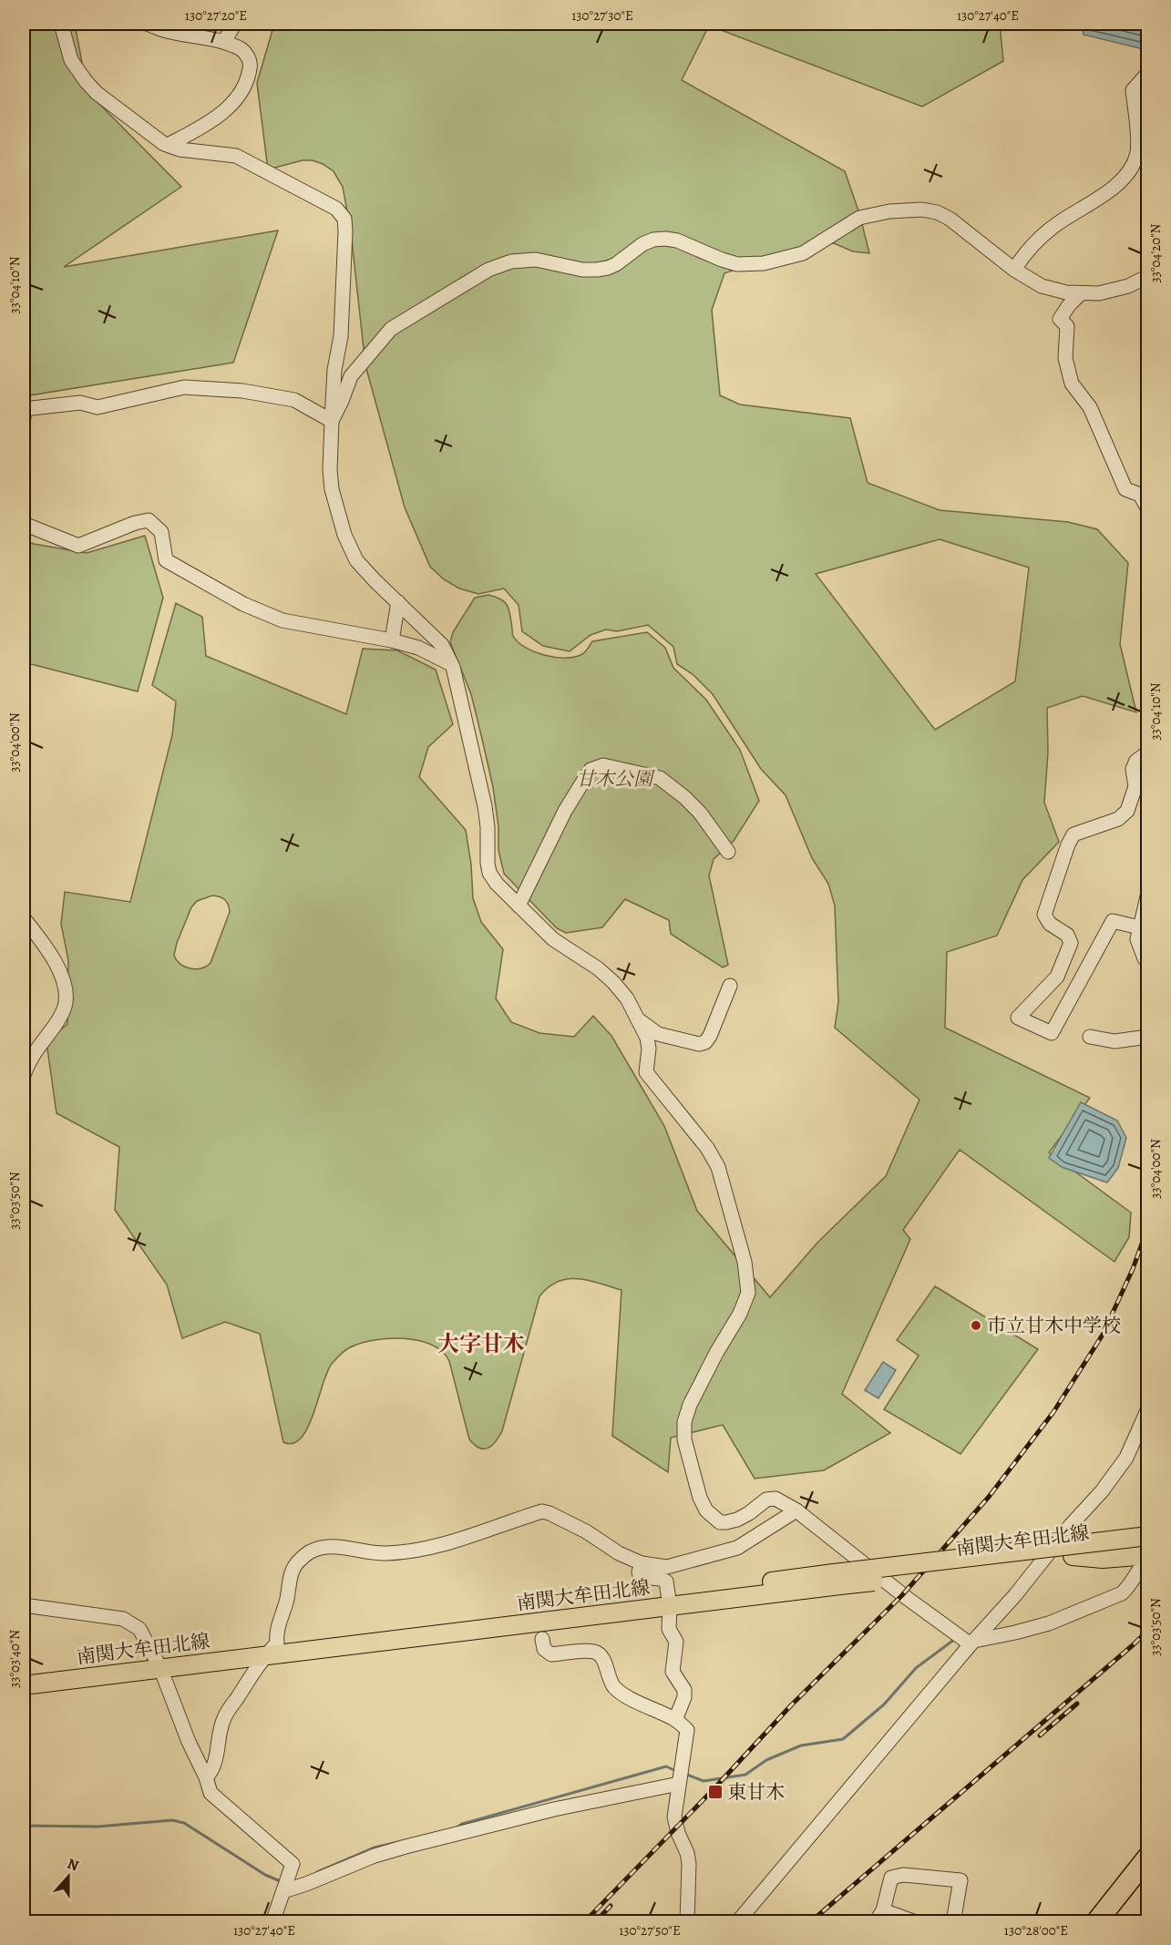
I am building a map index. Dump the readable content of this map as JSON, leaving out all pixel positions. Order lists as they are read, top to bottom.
{
  "streets": {
    "main road": ["南関大牟田北線"]
  },
  "districts": ["大字甘木"],
  "parks": ["甘木公園"],
  "places": {
    "other": ["市立甘木中学校"],
    "transit": ["東甘木"]
  },
  "north": "top",
  "coordinates": [
    "130°27'20\"E",
    "130°27'30\"E",
    "130°27'40\"E",
    "33°04'20\"N",
    "33°04'10\"N",
    "33°04'00\"N",
    "33°03'50\"N",
    "33°03'40\"N",
    "130°27'50\"E",
    "130°28'00\"E"
  ]
}
